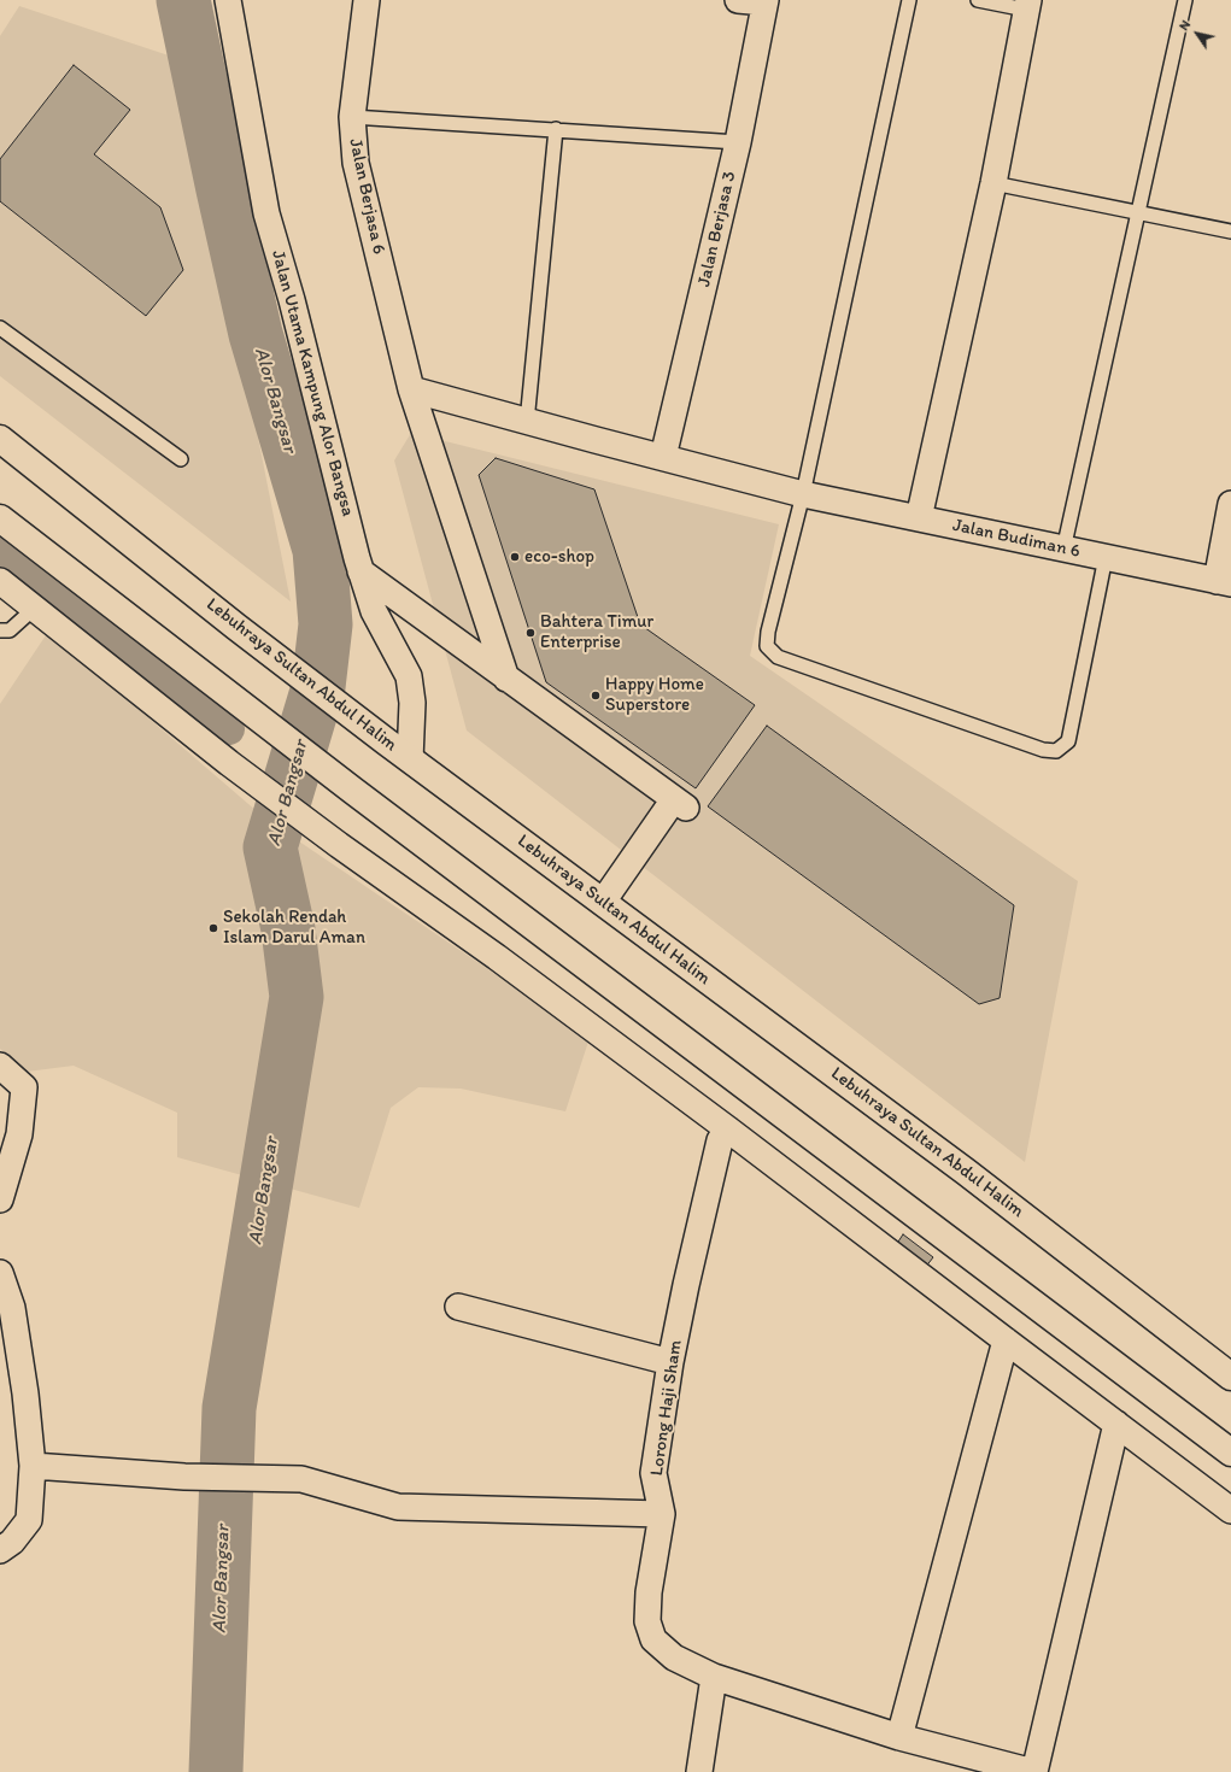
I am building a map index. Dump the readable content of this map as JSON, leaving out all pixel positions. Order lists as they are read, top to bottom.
{
  "streets": {
    "main road": ["Lebuhraya Sultan Abdul Halim"],
    "street": [
      "Jalan Berjasa 6",
      "Jalan Berjasa 3",
      "Jalan Utama Kampung Alor Bangsa",
      "Jalan Budiman 6",
      "Lorong Haji Sham"
    ]
  },
  "crossings": [
    ["Jalan Berjasa 6", "Jalan Budiman 6"],
    ["Jalan Berjasa 3", "Jalan Budiman 6"],
    ["Jalan Utama Kampung Alor Bangsa", "Lebuhraya Sultan Abdul Halim"]
  ],
  "water": ["Alor Bangsar"],
  "places": [
    "eco-shop",
    "Bahtera Timur Enterprise",
    "Happy Home Superstore",
    "Sekolah Rendah Islam Darul Aman"
  ],
  "north": "top left"
}
